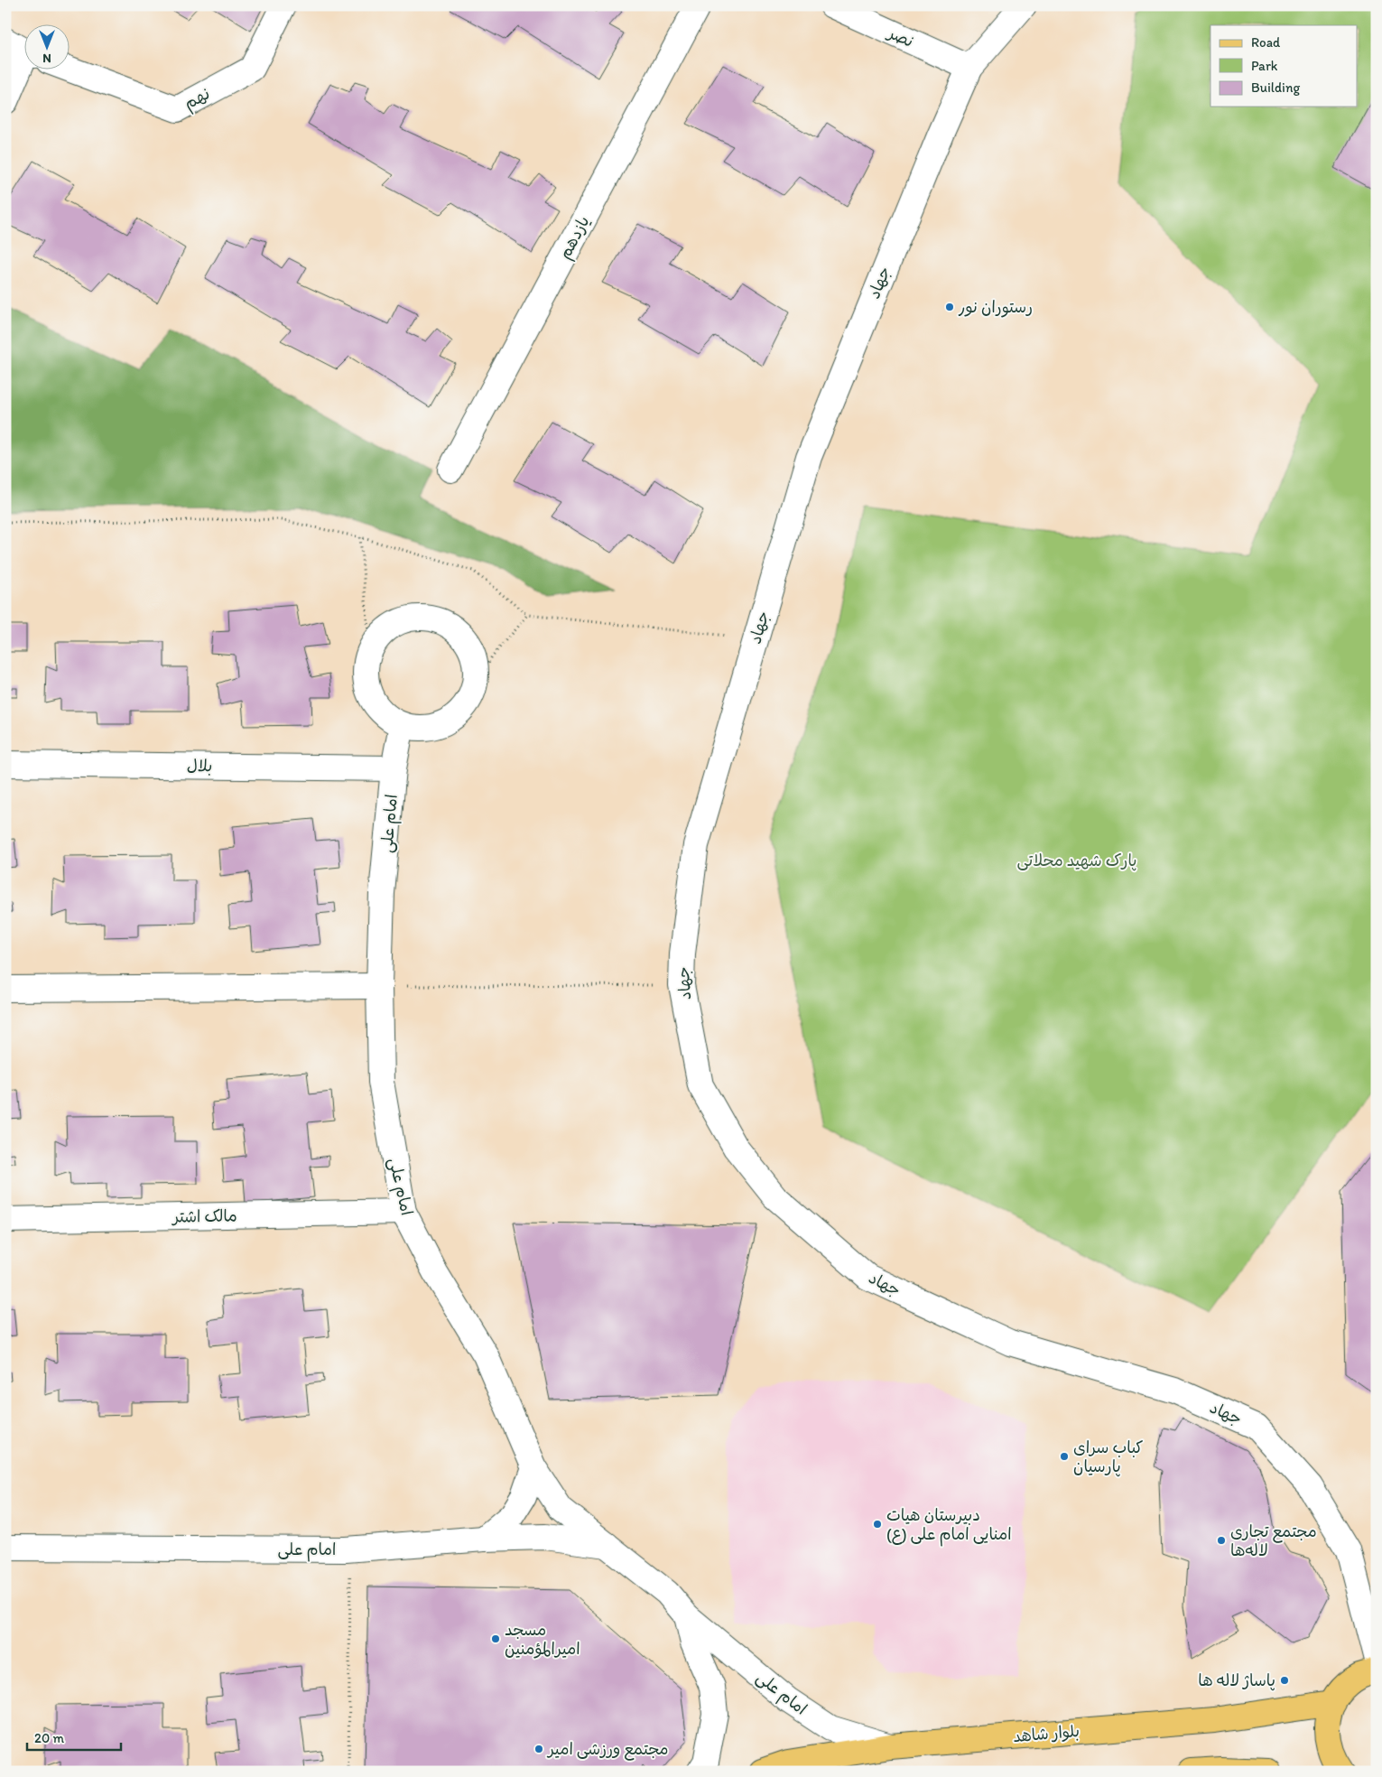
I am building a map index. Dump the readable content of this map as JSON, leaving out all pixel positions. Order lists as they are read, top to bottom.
{
  "streets": {
    "main road": ["بلوار شاهد"],
    "street": [
      "نصر",
      "نهم",
      "یازدهم",
      "جهاد",
      "بلال",
      "امام علی",
      "مالک اشتر"
    ]
  },
  "crossings": [
    ["نصر", "جهاد"],
    ["بلال", "امام علی"],
    ["امام علی", "مالک اشتر"],
    ["امام علی", "بلوار شاهد"]
  ],
  "parks": ["پارک شهید محلاتی"],
  "places": [
    "رستوران نور",
    "کباب سرای پارسیان",
    "دبیرستان هیات امنایی امام علی (ع)",
    "مجتمع تجاری لاله‌ها",
    "مسجد امیرالمؤمنین",
    "پاساژ لاله ها",
    "مجتمع ورزشی امیر"
  ],
  "legend": ["Road", "Park", "Building"],
  "scale_bar": "20 m",
  "north": "bottom"
}
